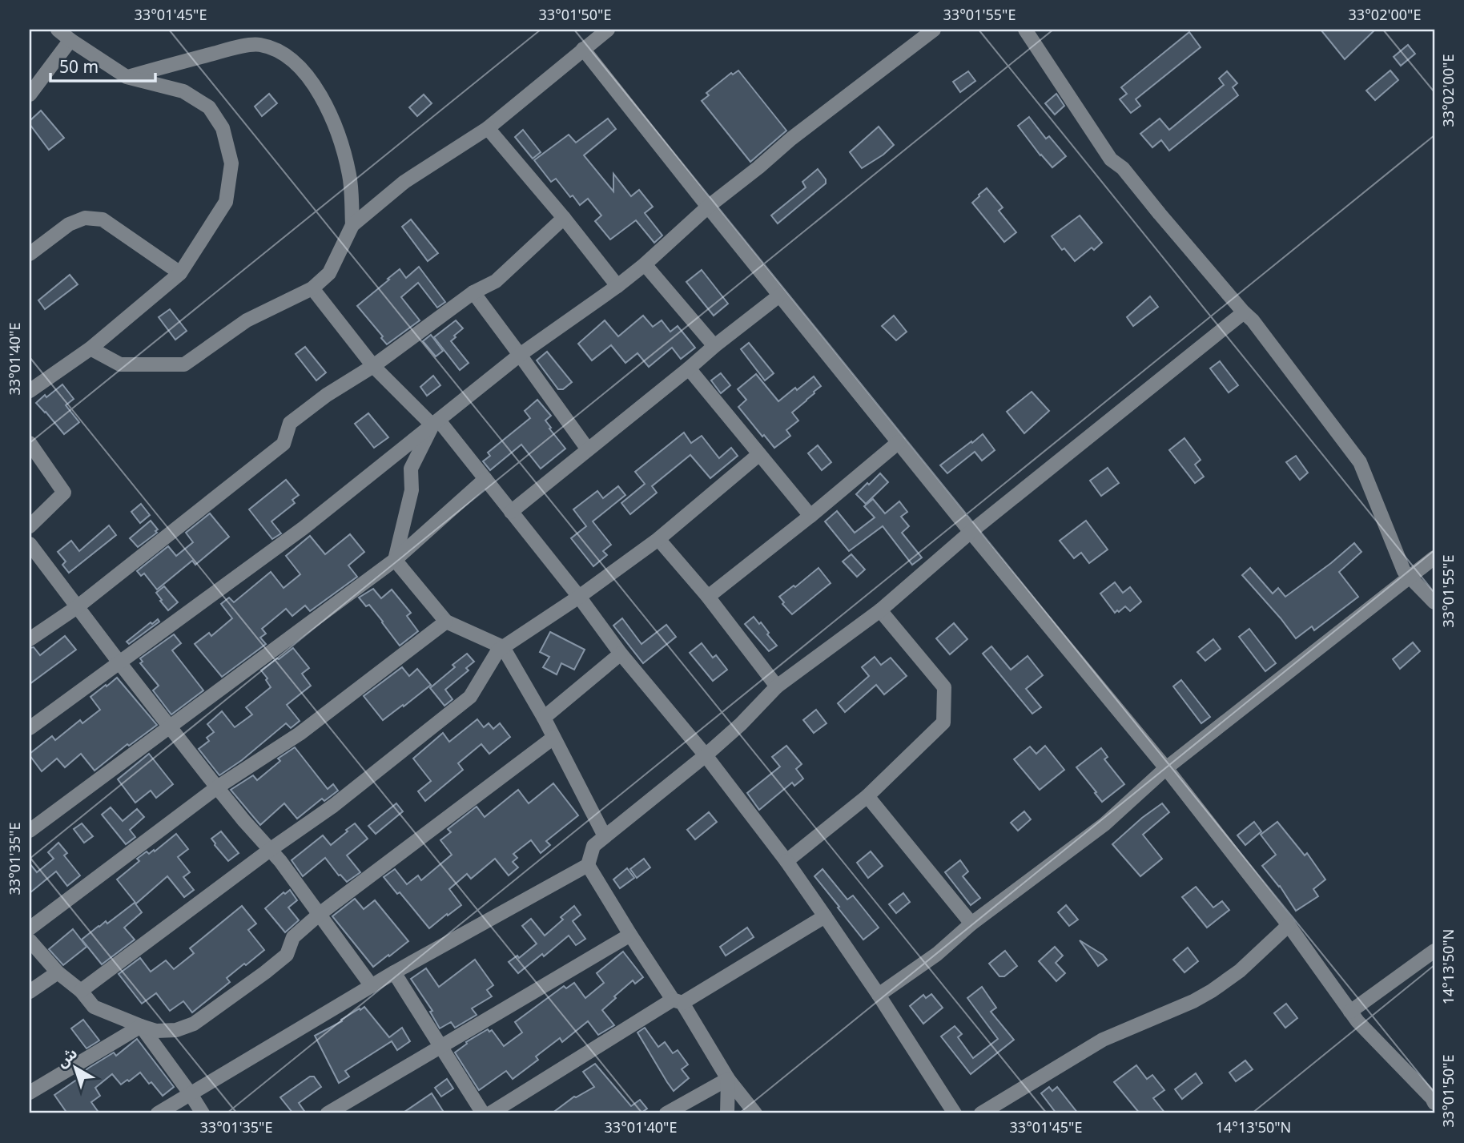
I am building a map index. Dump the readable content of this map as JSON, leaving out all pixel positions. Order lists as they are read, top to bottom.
{
  "scale_bar": "50 m",
  "north": "top left",
  "coordinates": [
    "33°01'45\"E",
    "33°01'50\"E",
    "33°01'55\"E",
    "33°02'00\"E",
    "33°01'40\"E",
    "33°01'35\"E",
    "14°13'50\"N"
  ]
}
